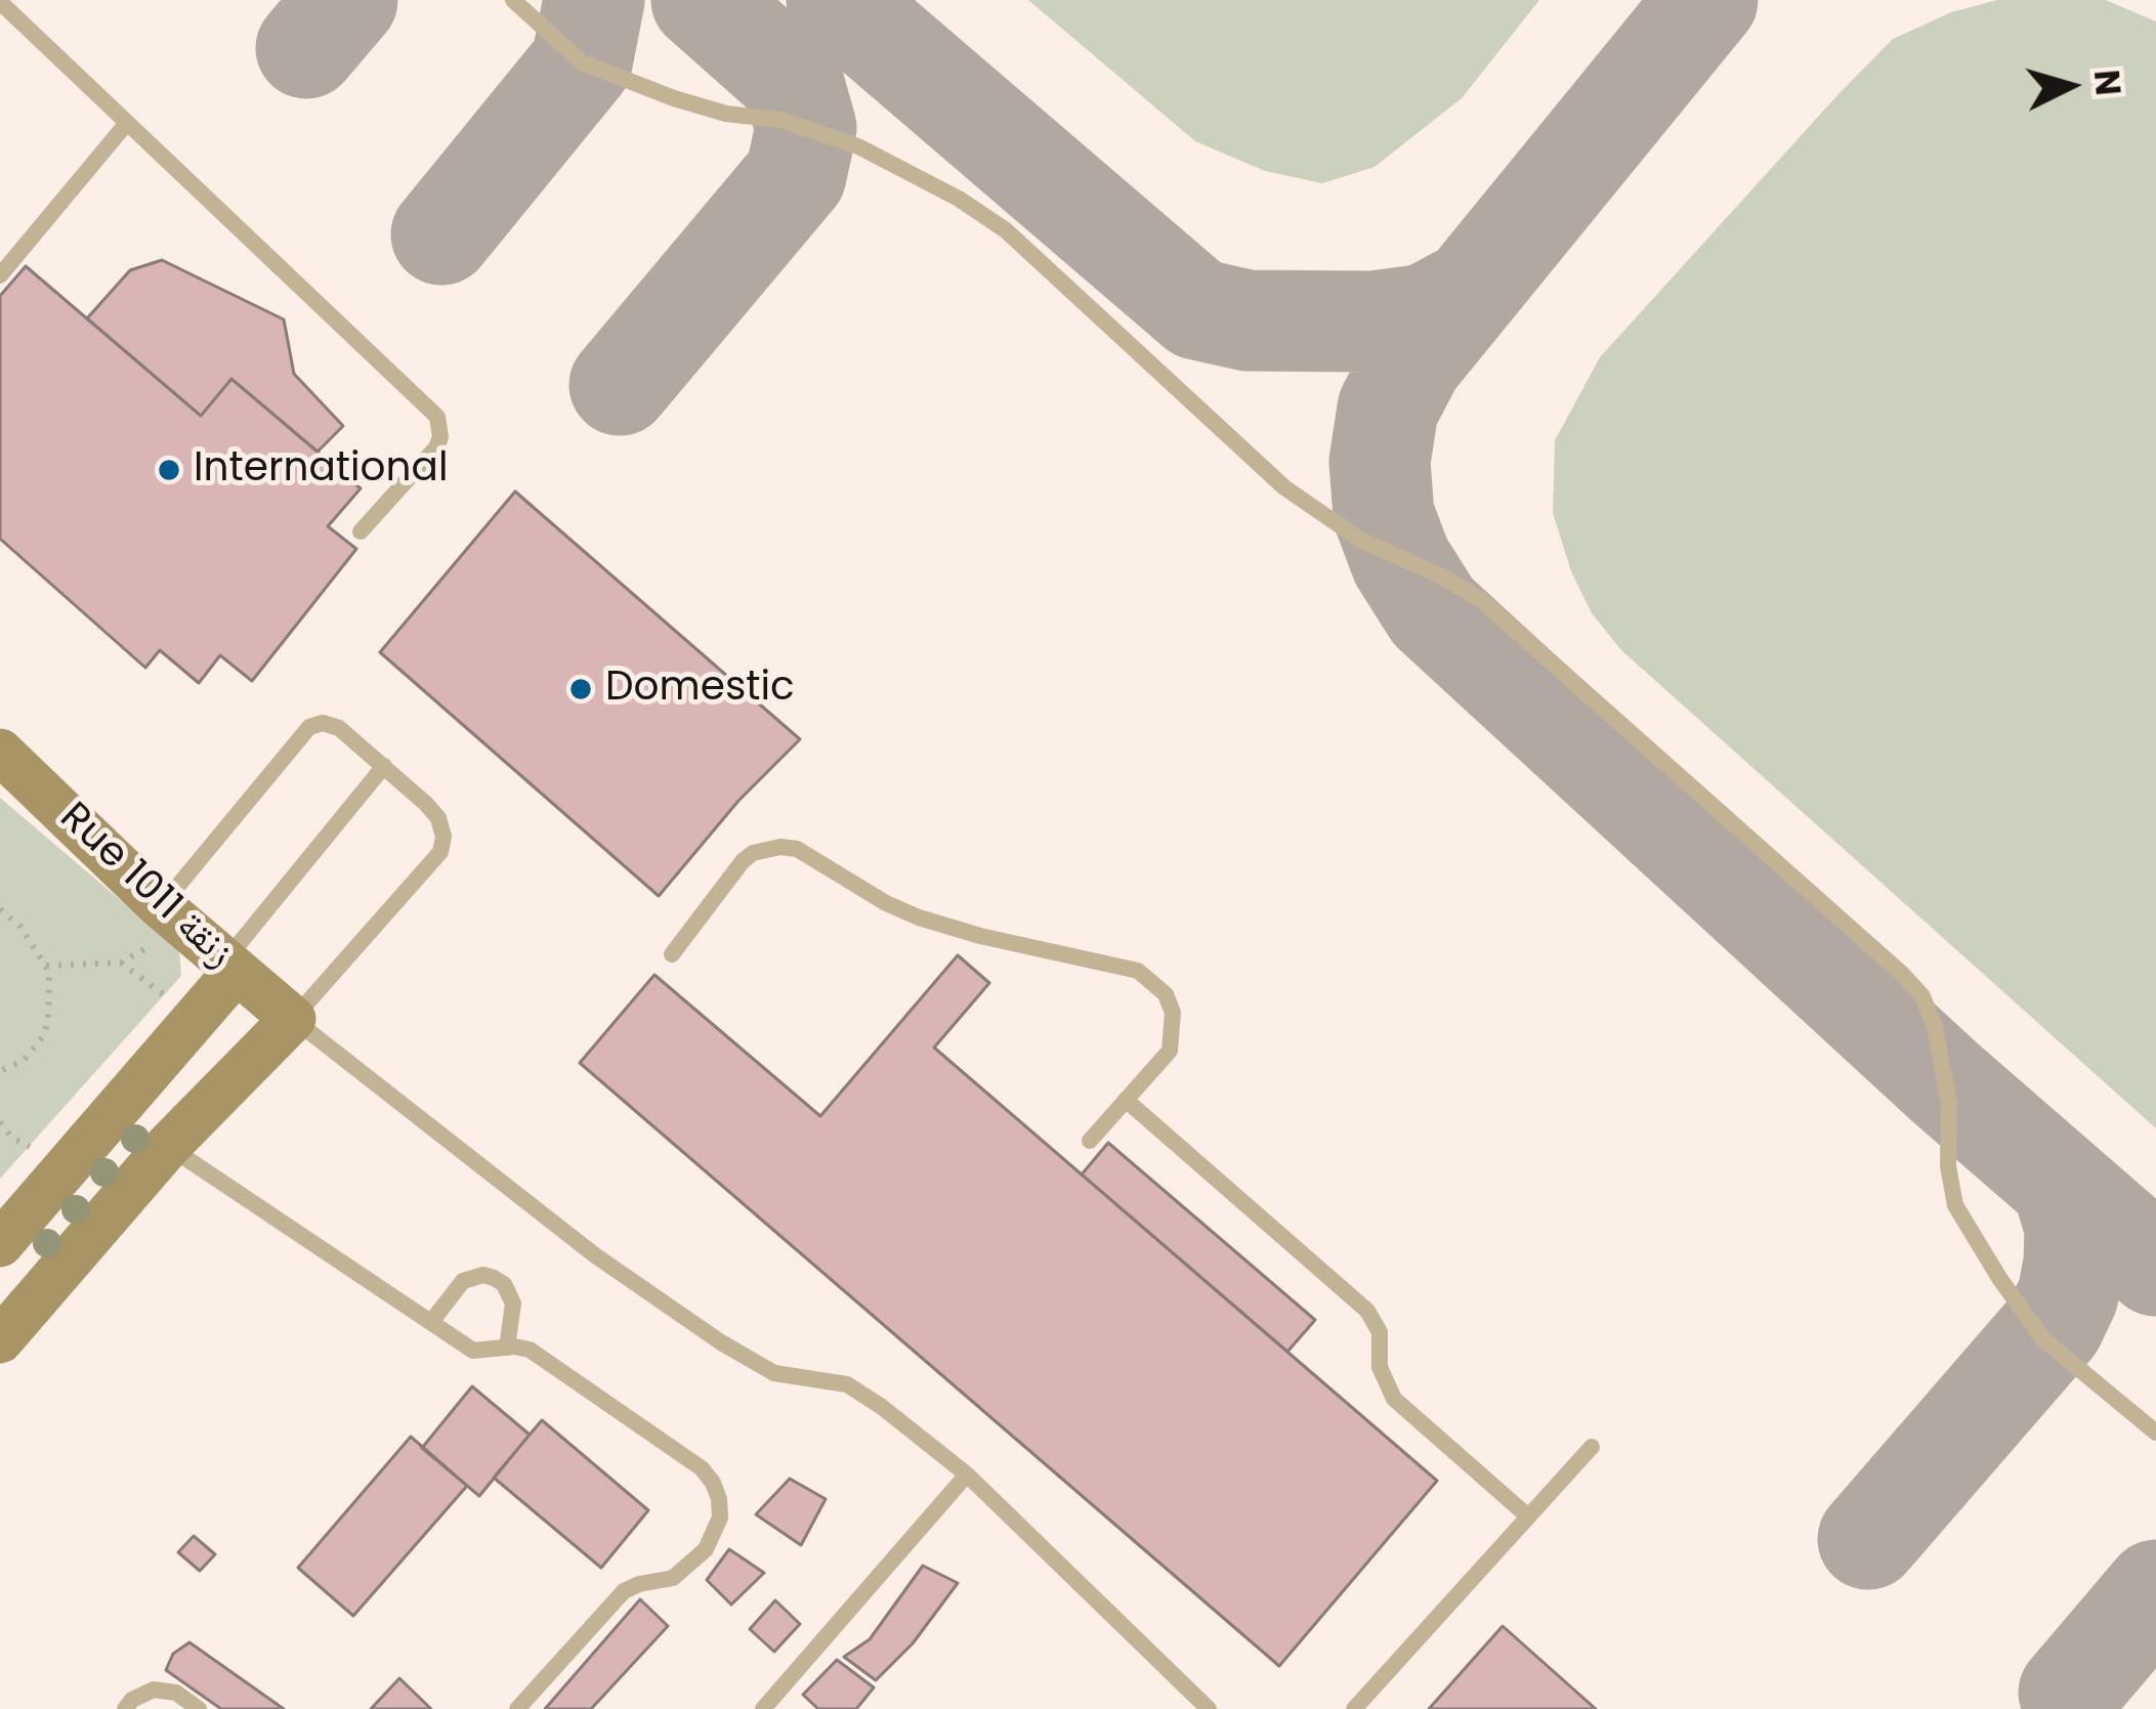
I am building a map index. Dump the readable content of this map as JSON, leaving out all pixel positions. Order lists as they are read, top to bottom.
{
  "streets": {
    "main road": ["Rue 1011 زنقة"]
  },
  "places": ["International", "Domestic"],
  "north": "right"
}
